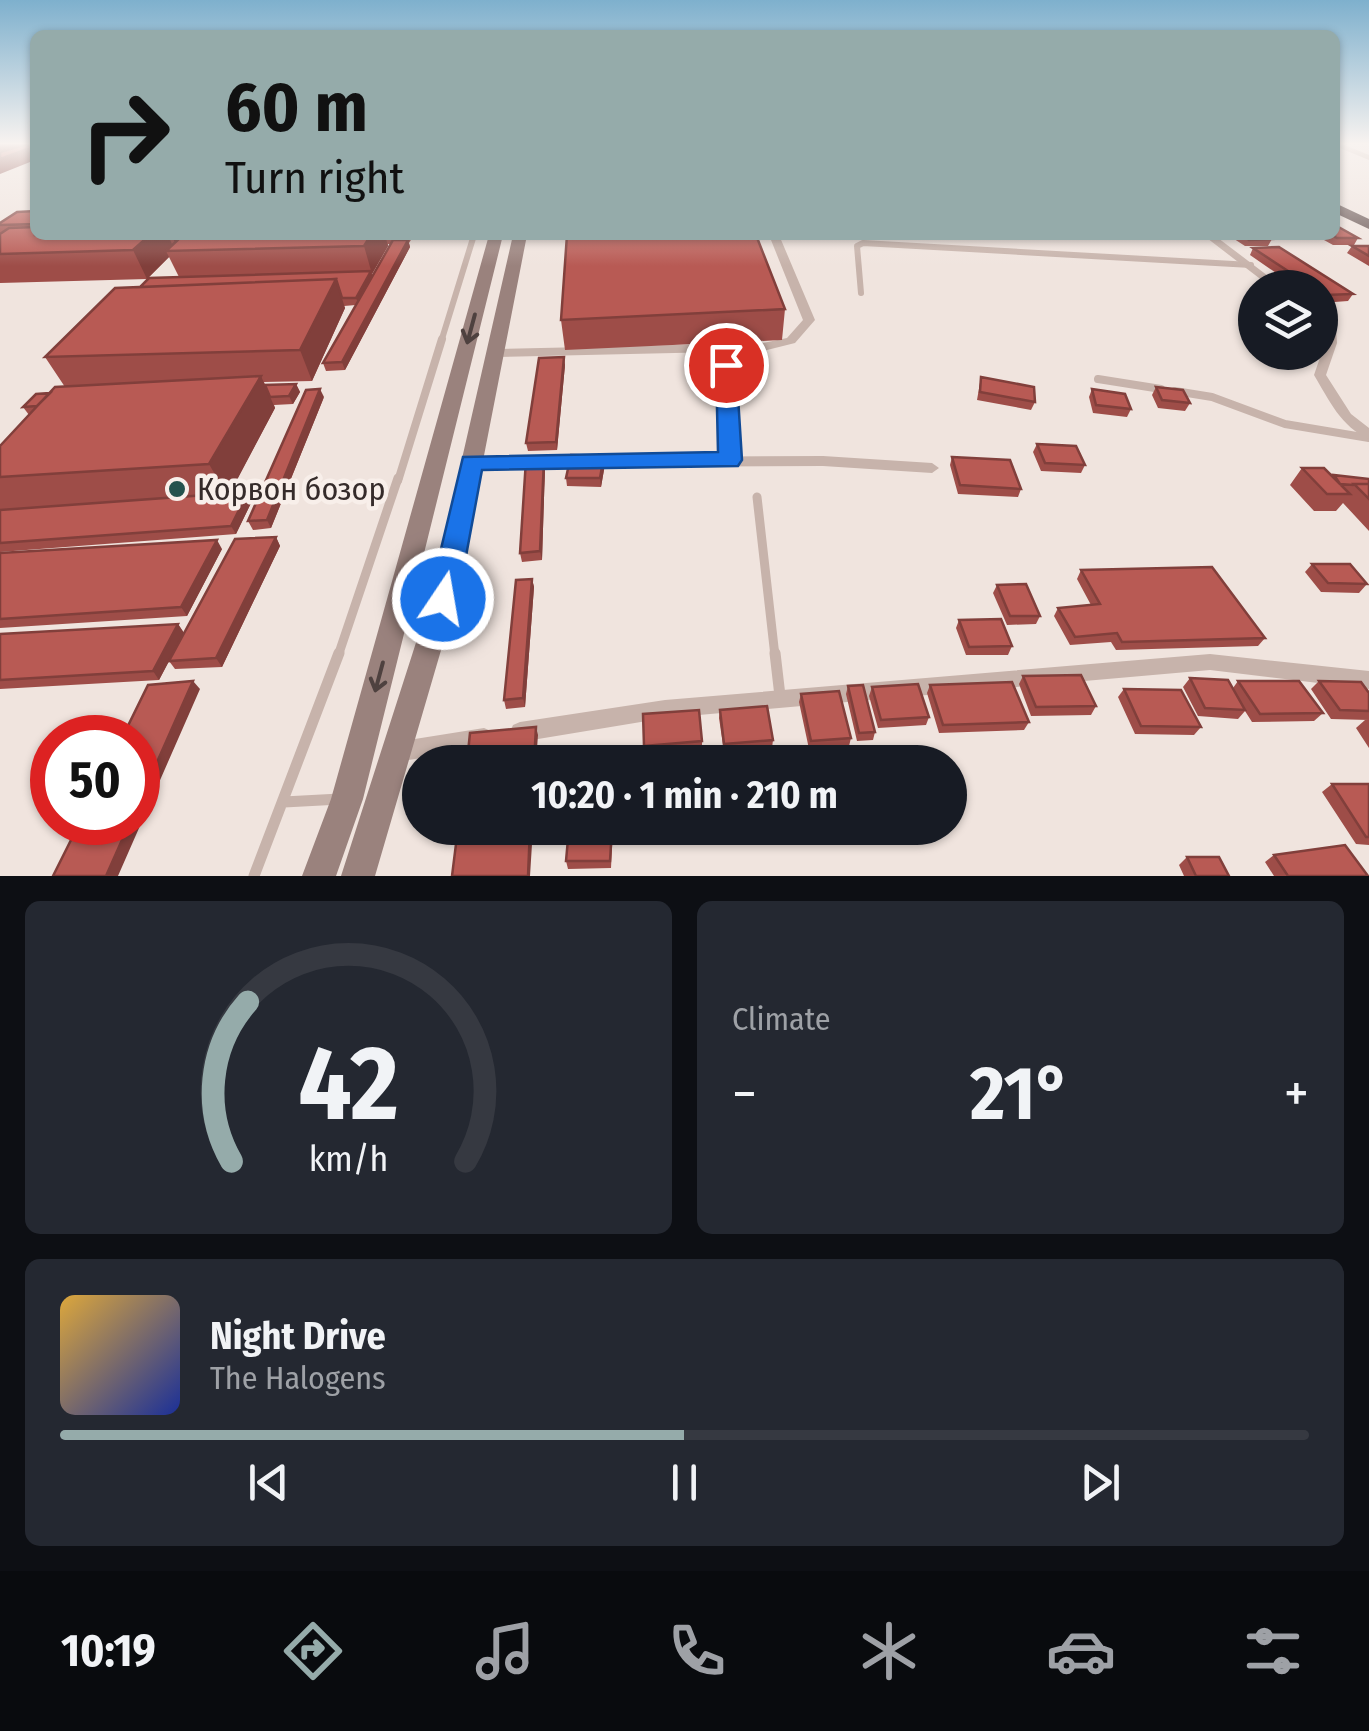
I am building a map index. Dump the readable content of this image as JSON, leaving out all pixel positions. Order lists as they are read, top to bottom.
{
  "places": ["Корвон бозор"],
  "page": {
    "turn": ["60 m", "Turn right"],
    "limit": "50",
    "trip": "10:20 · 1 min · 210 m",
    "tile": "Climate",
    "heat": ["−", "21°", "+"],
    "song": ["Night Drive", "The Halogens"],
    "tabs": "10:19",
    "gauge": ["42", "km/h"]
  }
}
